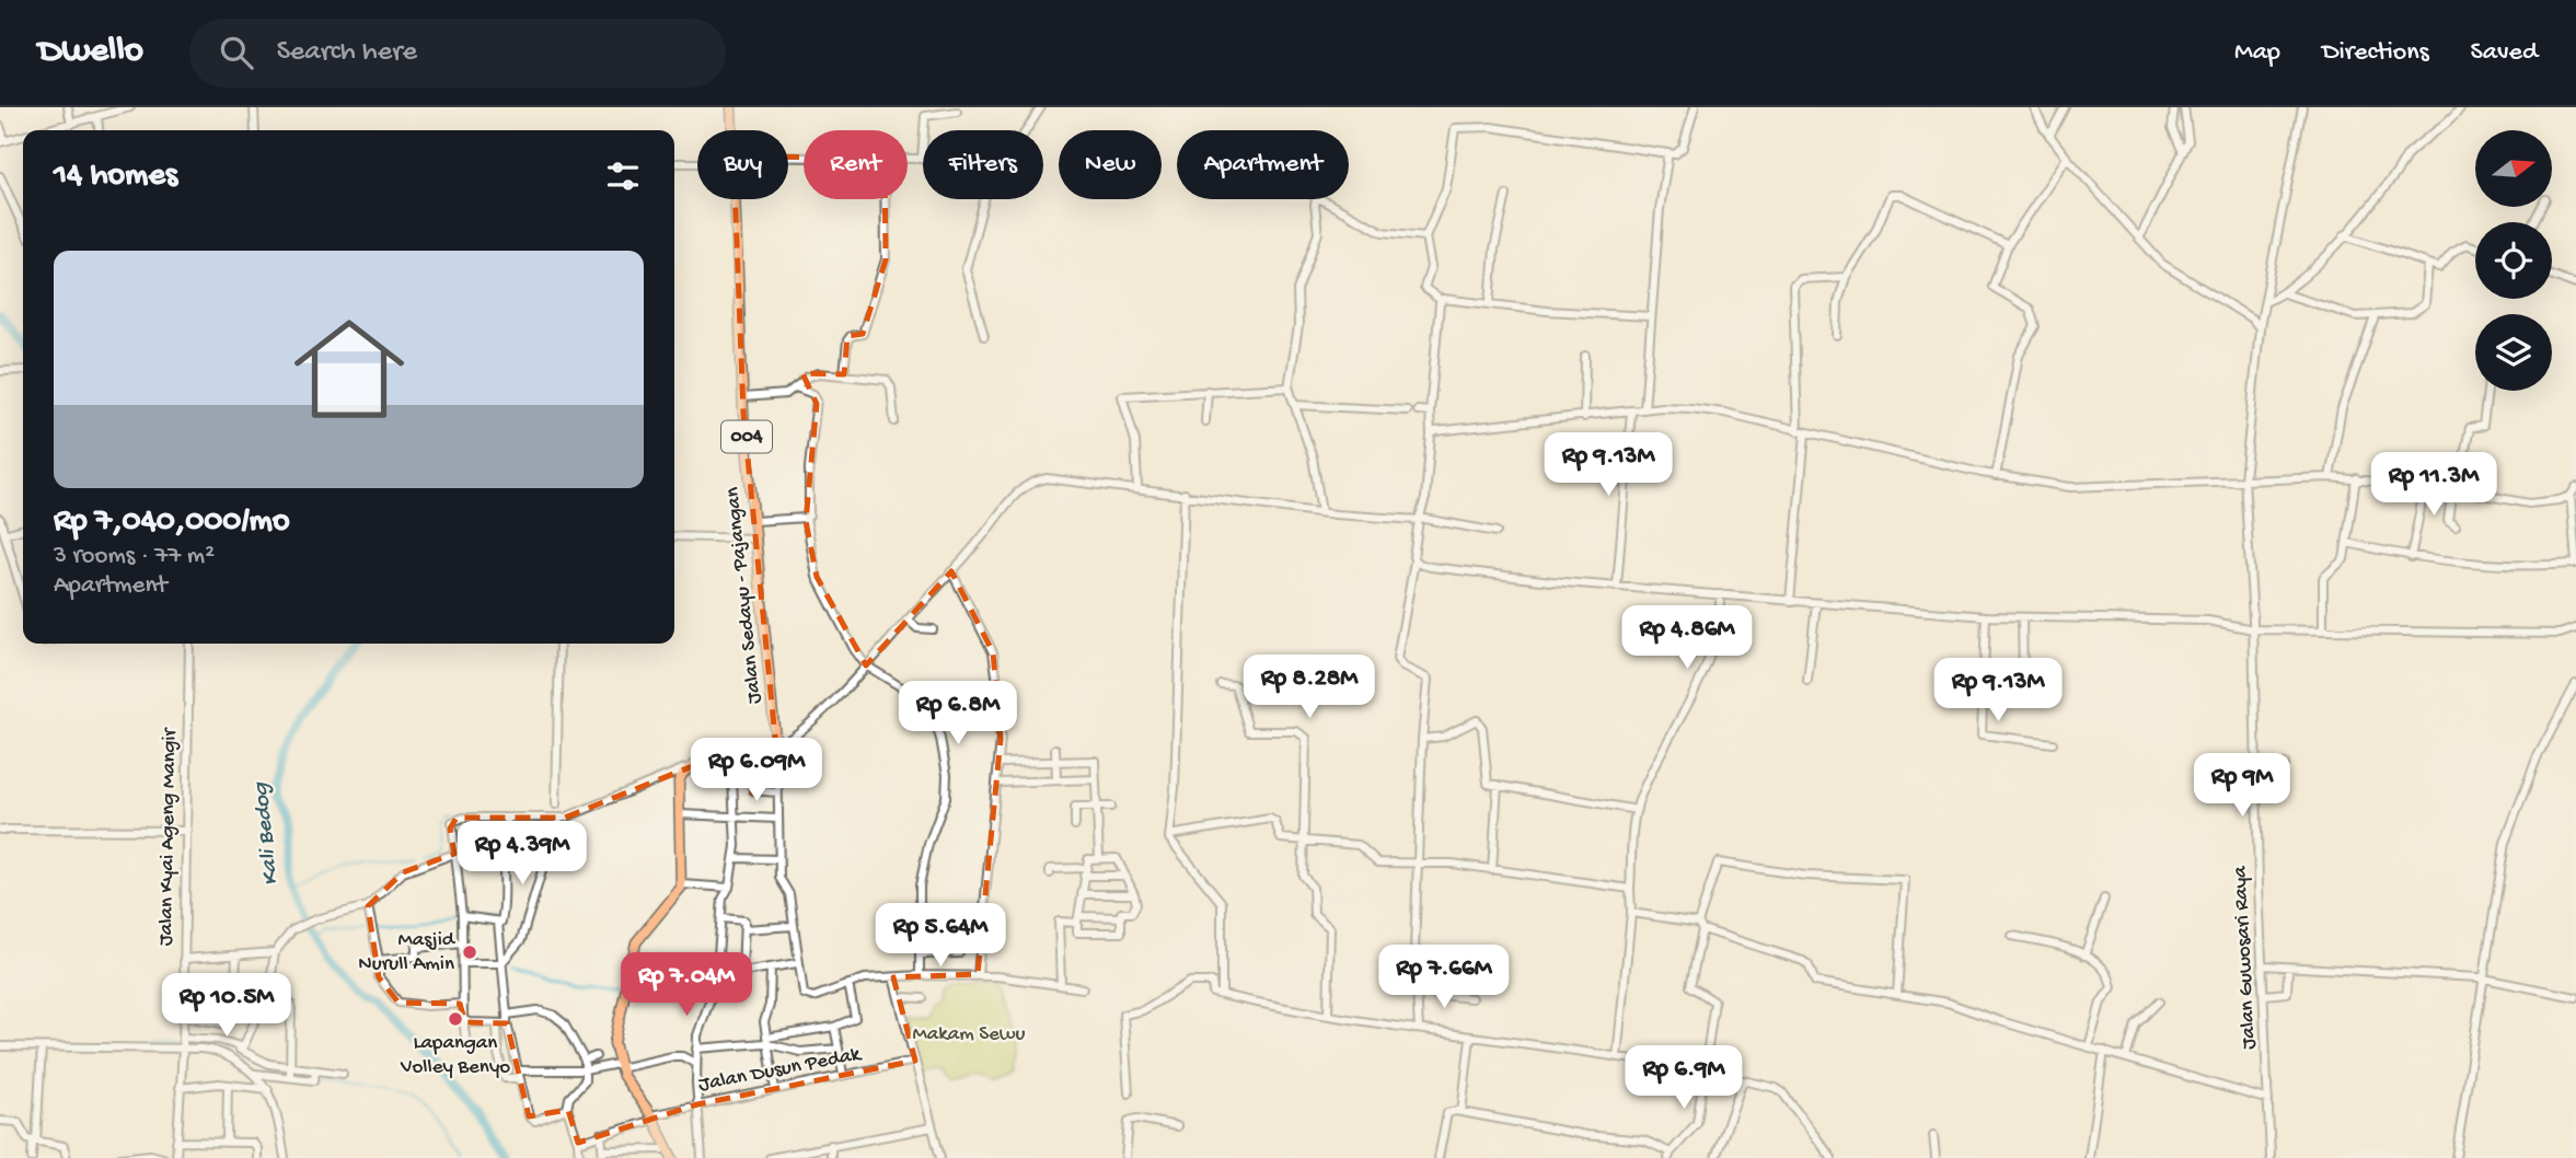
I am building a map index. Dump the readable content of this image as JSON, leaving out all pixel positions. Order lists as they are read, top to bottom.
{
  "streets": {
    "main road": ["004", "Jalan Sedayu - Pajangan"],
    "street": ["Jalan Kyai Ageng Mangir", "Jalan Guwosari Raya", "Jalan Dusun Pedak"]
  },
  "water": ["Kali Bedog"],
  "parks": ["Makam Sewu"],
  "places": ["Masjid Nurull Amin", "Lapangan Volley Benyo"],
  "north": "right",
  "page": {
    "header": "Dwello",
    "search": "Search here",
    "nav": ["Map", "Directions", "Saved"],
    "chip": [
      "Buy",
      "Rent",
      "Filters",
      "New",
      "Apartment"
    ],
    "heading": "14 homes",
    "list": [
      {
        "name": "Rp 7,040,000/mo",
        "note": "3 rooms · 77 m² · Apartment"
      }
    ],
    "price": [
      "Rp 9.13M",
      "Rp 11.3M",
      "Rp 4.86M",
      "Rp 8.28M",
      "Rp 9.13M",
      "Rp 6.8M",
      "Rp 6.09M",
      "Rp 9M",
      "Rp 4.39M",
      "Rp 5.64M",
      "Rp 7.66M",
      "Rp 7.04M",
      "Rp 10.5M",
      "Rp 6.9M"
    ]
  }
}
